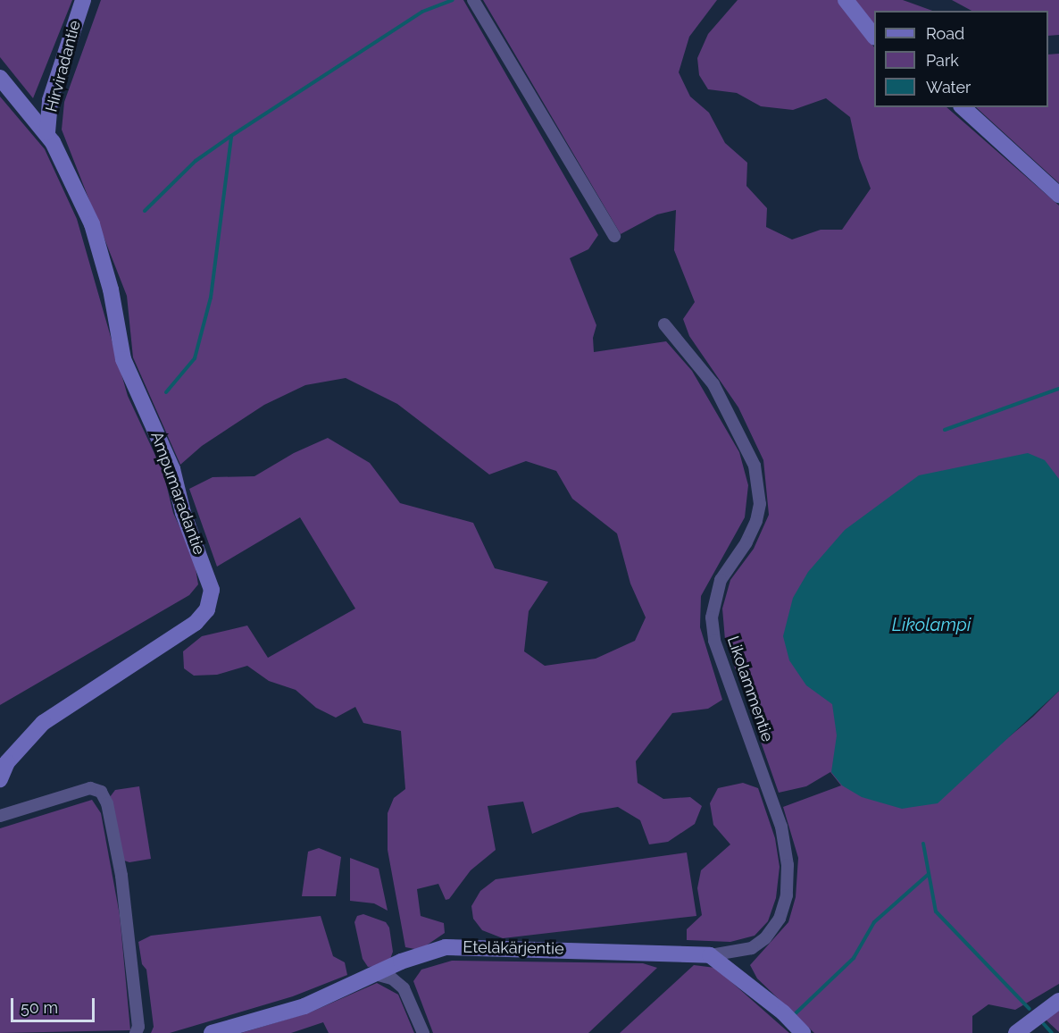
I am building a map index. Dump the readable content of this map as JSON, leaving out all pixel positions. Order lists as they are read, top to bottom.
{
  "streets": {
    "street": [
      "Hirviradantie",
      "Ampumaradantie",
      "Likolammentie",
      "Eteläkärjentie"
    ]
  },
  "crossings": [
    ["Hirviradantie", "Ampumaradantie"],
    ["Likolammentie", "Eteläkärjentie"]
  ],
  "water": ["Likolampi"],
  "legend": ["Road", "Park", "Water"],
  "scale_bar": "50 m"
}
